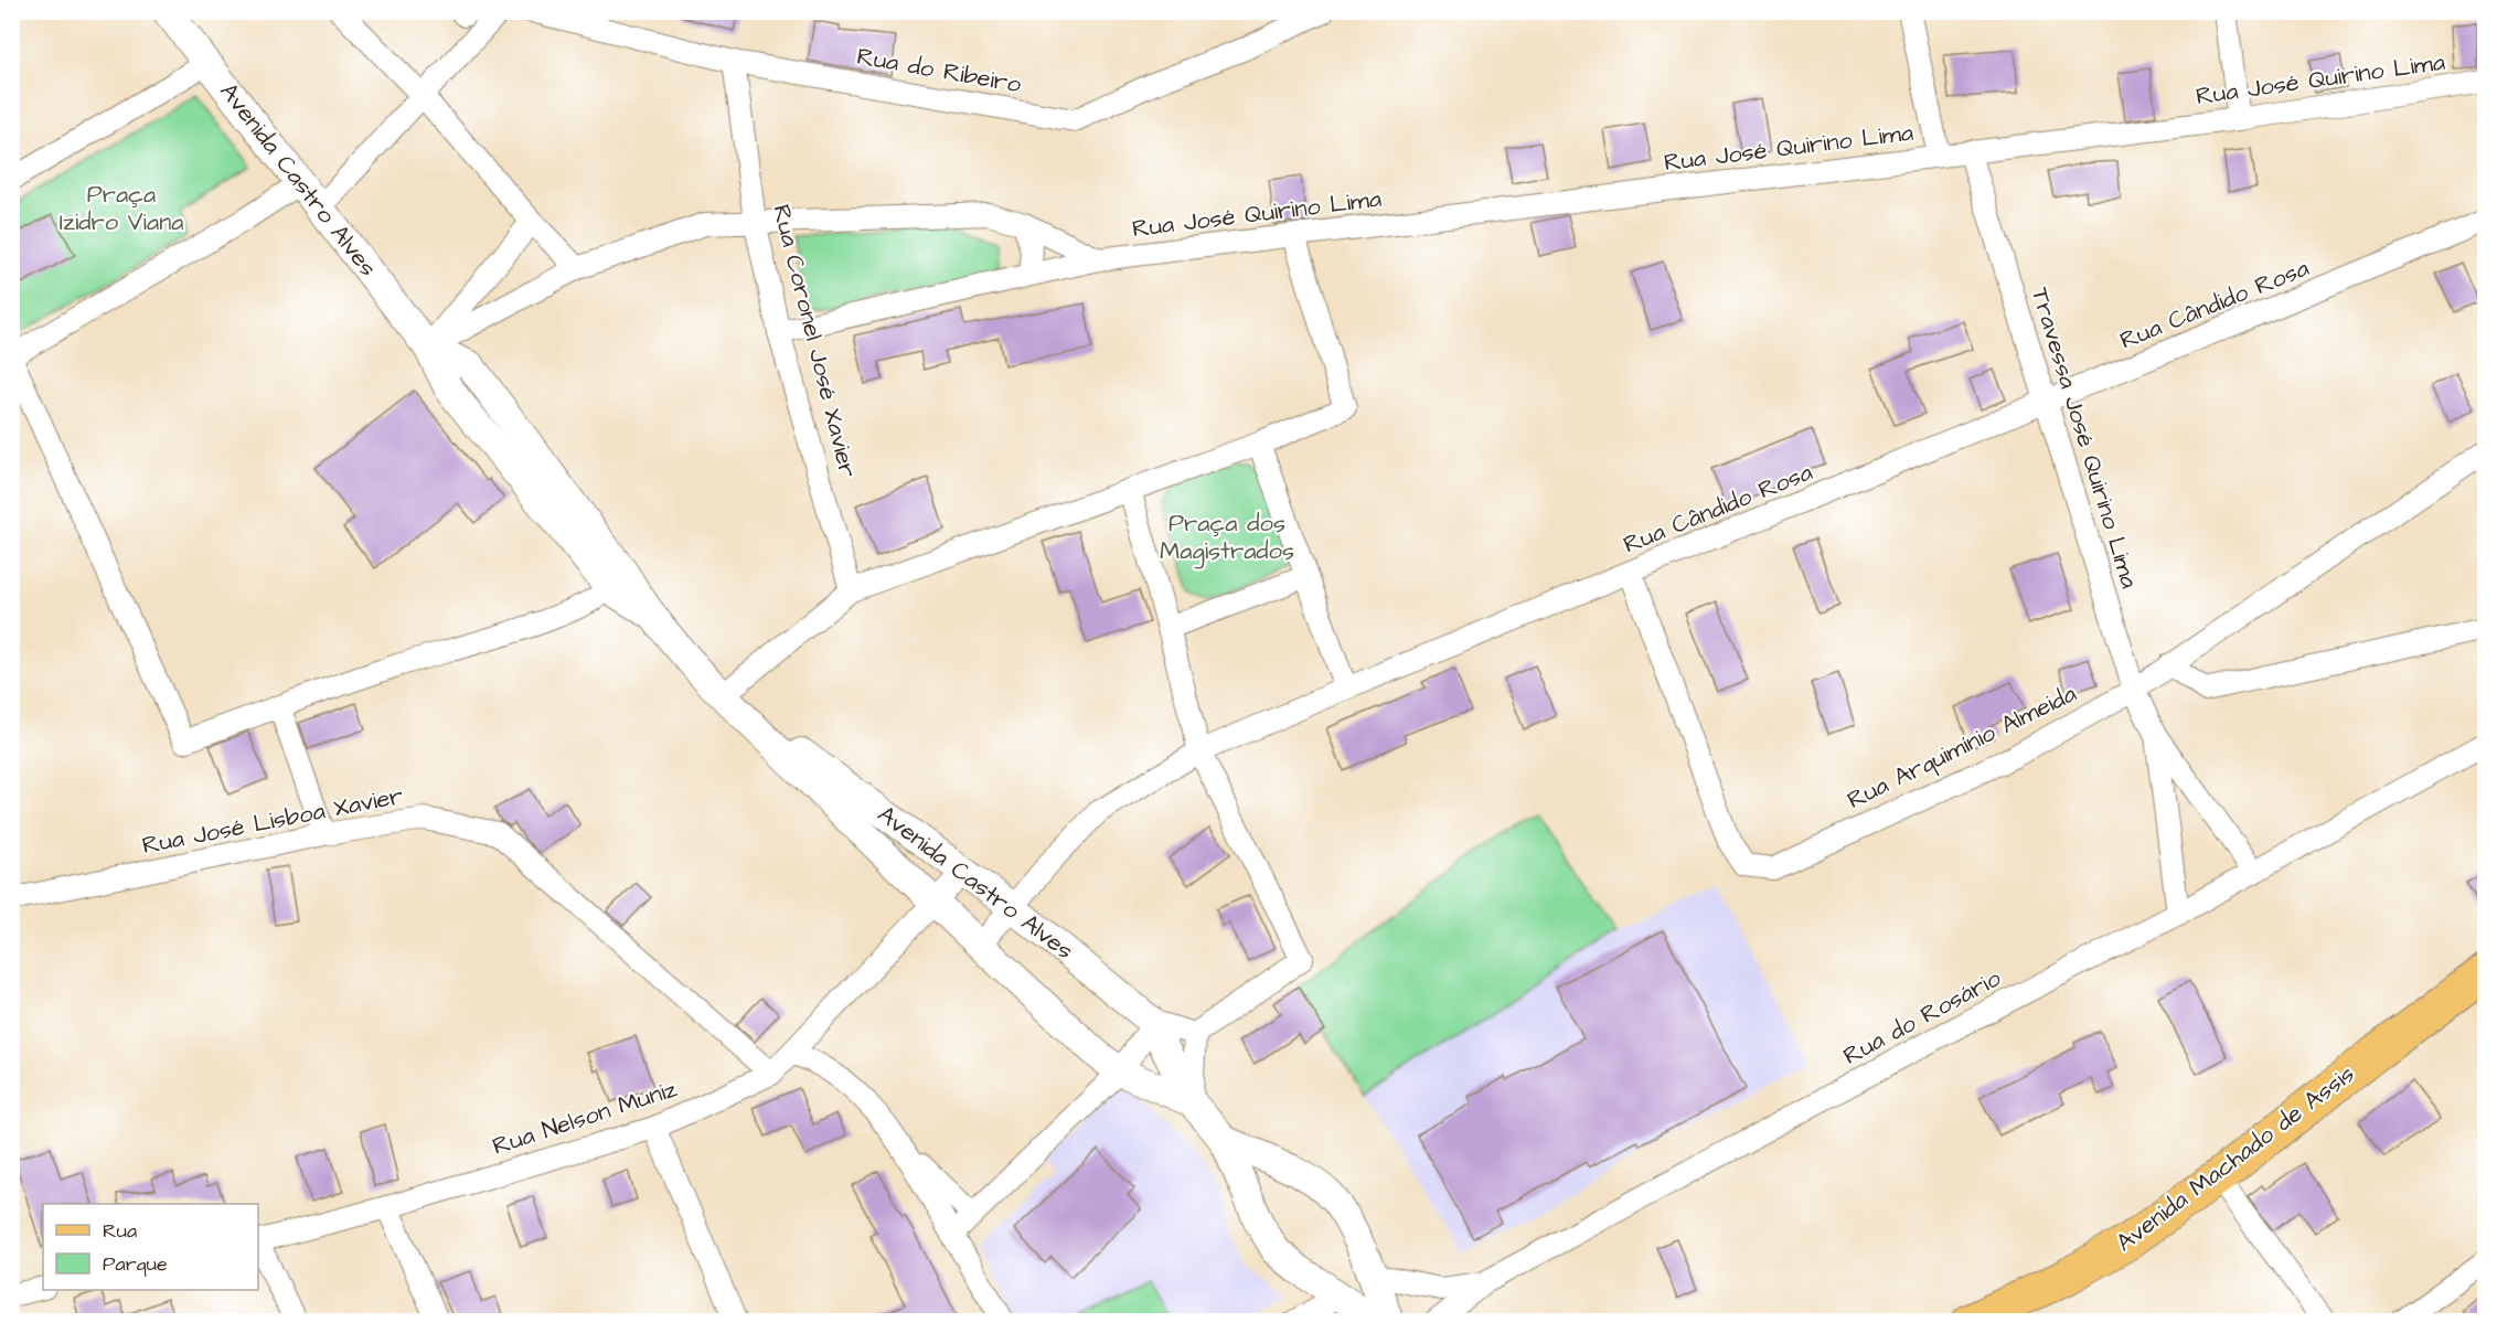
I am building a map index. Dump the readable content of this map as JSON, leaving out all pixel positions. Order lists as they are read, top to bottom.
{
  "streets": {
    "main road": ["Avenida Machado de Assis"],
    "street": [
      "Rua do Ribeiro",
      "Rua José Quirino Lima",
      "Avenida Castro Alves",
      "Rua Cândido Rosa",
      "Rua Coronel José Xavier",
      "Travessa José Quirino Lima",
      "Rua Arquimínio Almeida",
      "Rua José Lisboa Xavier",
      "Rua do Rosário",
      "Rua Nelson Muniz"
    ]
  },
  "crossings": [
    ["Rua do Ribeiro", "Rua Coronel José Xavier"],
    ["Rua José Quirino Lima", "Rua Coronel José Xavier"],
    ["Rua José Quirino Lima", "Travessa José Quirino Lima"],
    ["Avenida Castro Alves", "Rua Cândido Rosa"],
    ["Avenida Castro Alves", "Rua do Rosário"],
    ["Avenida Castro Alves", "Rua Nelson Muniz"],
    ["Rua Cândido Rosa", "Travessa José Quirino Lima"],
    ["Rua Cândido Rosa", "Rua Arquimínio Almeida"],
    ["Travessa José Quirino Lima", "Rua Arquimínio Almeida"],
    ["Rua José Lisboa Xavier", "Rua Nelson Muniz"]
  ],
  "parks": ["Praça Izidro Viana", "Praça dos Magistrados"],
  "legend": ["Rua", "Parque"]
}
